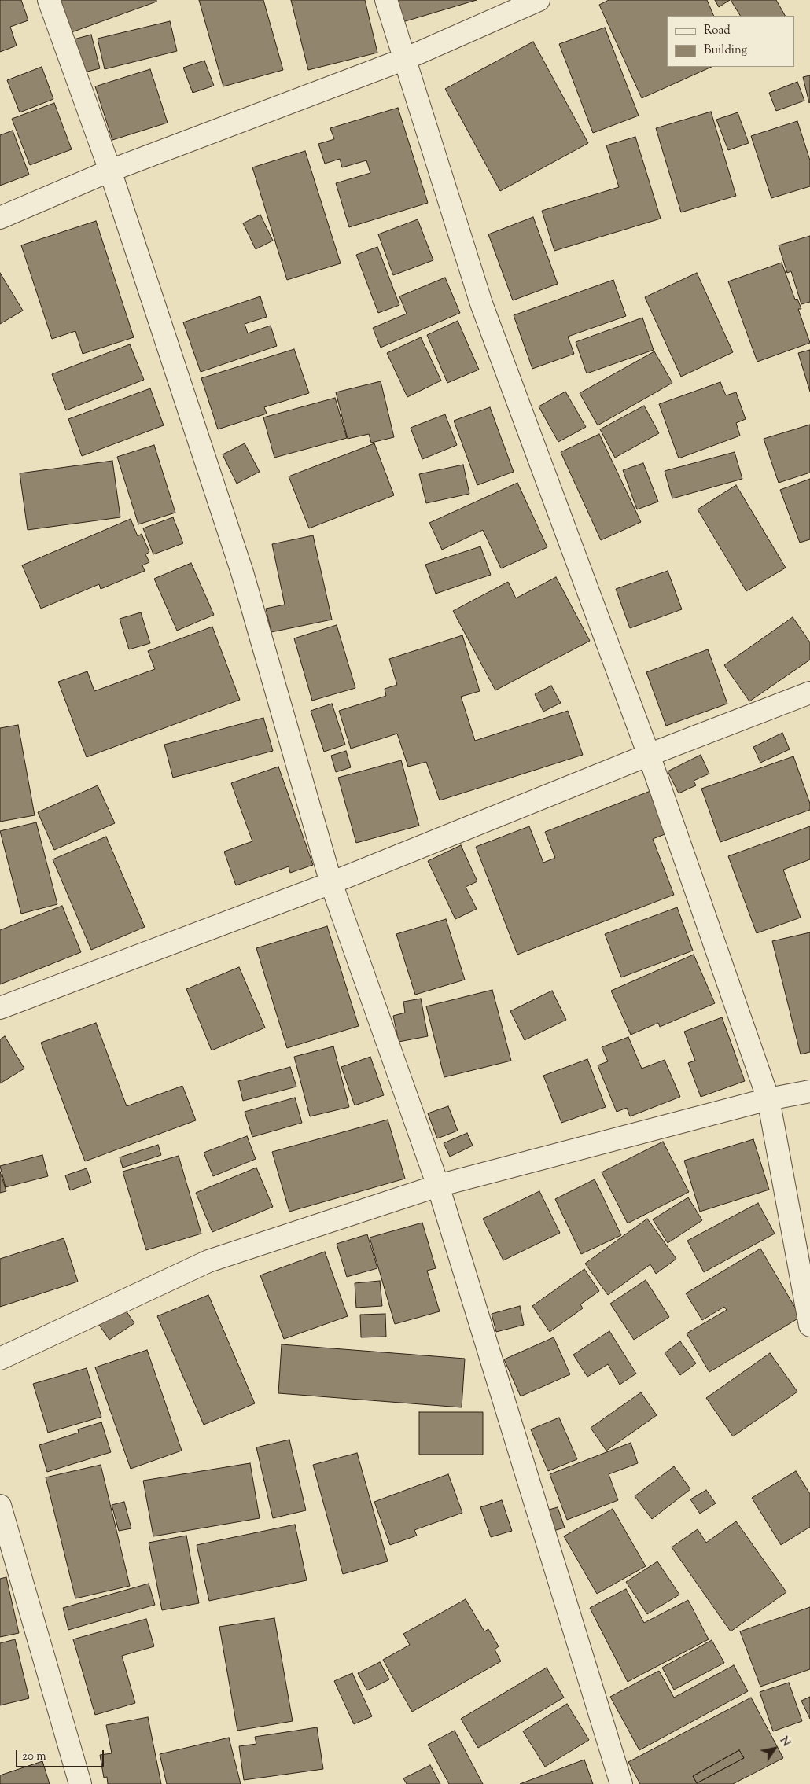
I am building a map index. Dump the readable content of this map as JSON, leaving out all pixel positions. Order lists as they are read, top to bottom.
{
  "legend": ["Road", "Building"],
  "scale_bar": "20 m",
  "north": "top right"
}
